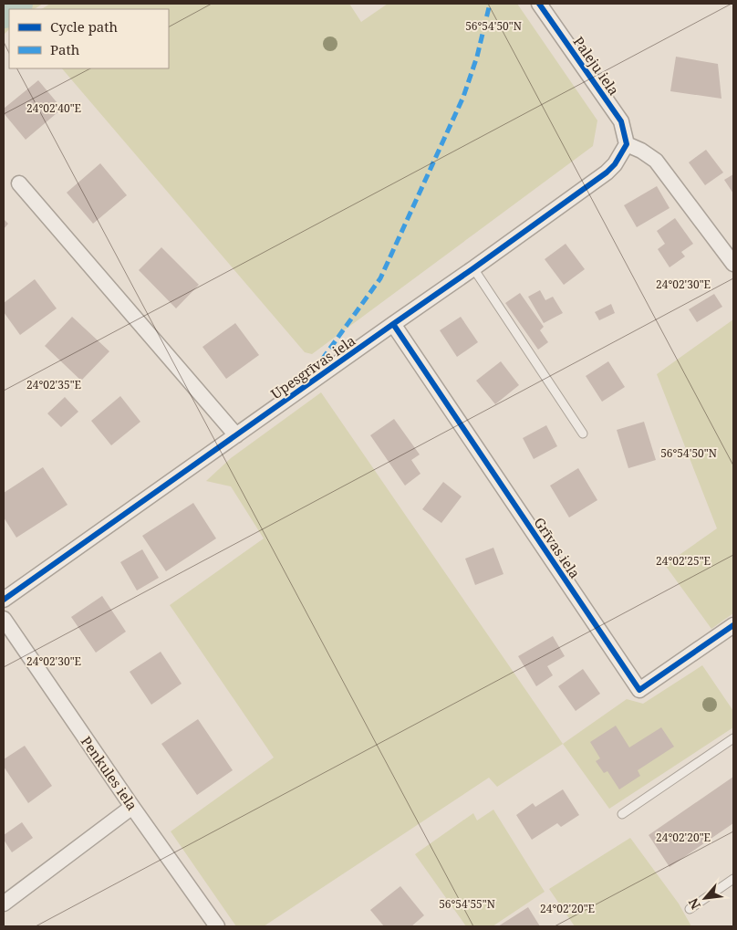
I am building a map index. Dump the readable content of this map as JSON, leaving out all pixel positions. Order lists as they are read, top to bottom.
{
  "streets": {
    "street": [
      "Paleju iela",
      "Upesgrīvas iela",
      "Grīvas iela",
      "Penkules iela"
    ]
  },
  "crossings": [
    ["Paleju iela", "Upesgrīvas iela"],
    ["Upesgrīvas iela", "Grīvas iela"]
  ],
  "legend": ["Cycle path", "Path"],
  "north": "bottom left",
  "coordinates": [
    "56°54'50\"N",
    "24°02'40\"E",
    "24°02'30\"E",
    "24°02'35\"E",
    "24°02'25\"E",
    "24°02'20\"E",
    "56°54'55\"N"
  ]
}
